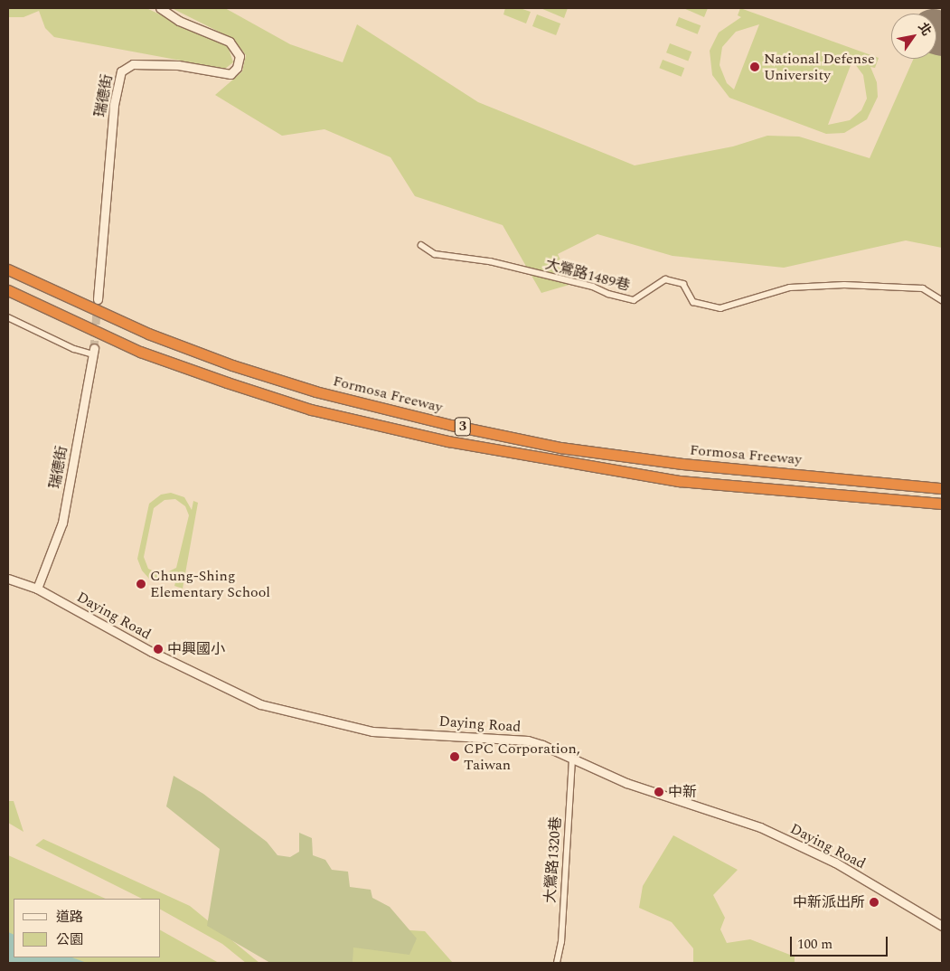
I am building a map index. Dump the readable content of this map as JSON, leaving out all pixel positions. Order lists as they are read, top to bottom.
{
  "streets": {
    "highway": ["Formosa Freeway", "3"],
    "street": [
      "瑞德街",
      "大鶯路1489巷",
      "Daying Road",
      "大鶯路1320巷"
    ]
  },
  "crossings": [
    ["瑞德街", "Daying Road"],
    ["Daying Road", "大鶯路1320巷"]
  ],
  "places": [
    "National Defense University",
    "Chung-Shing Elementary School",
    "中興國小",
    "CPC Corporation, Taiwan",
    "中新",
    "中新派出所"
  ],
  "legend": ["道路", "公園"],
  "scale_bar": "100 m",
  "north": "top right"
}
